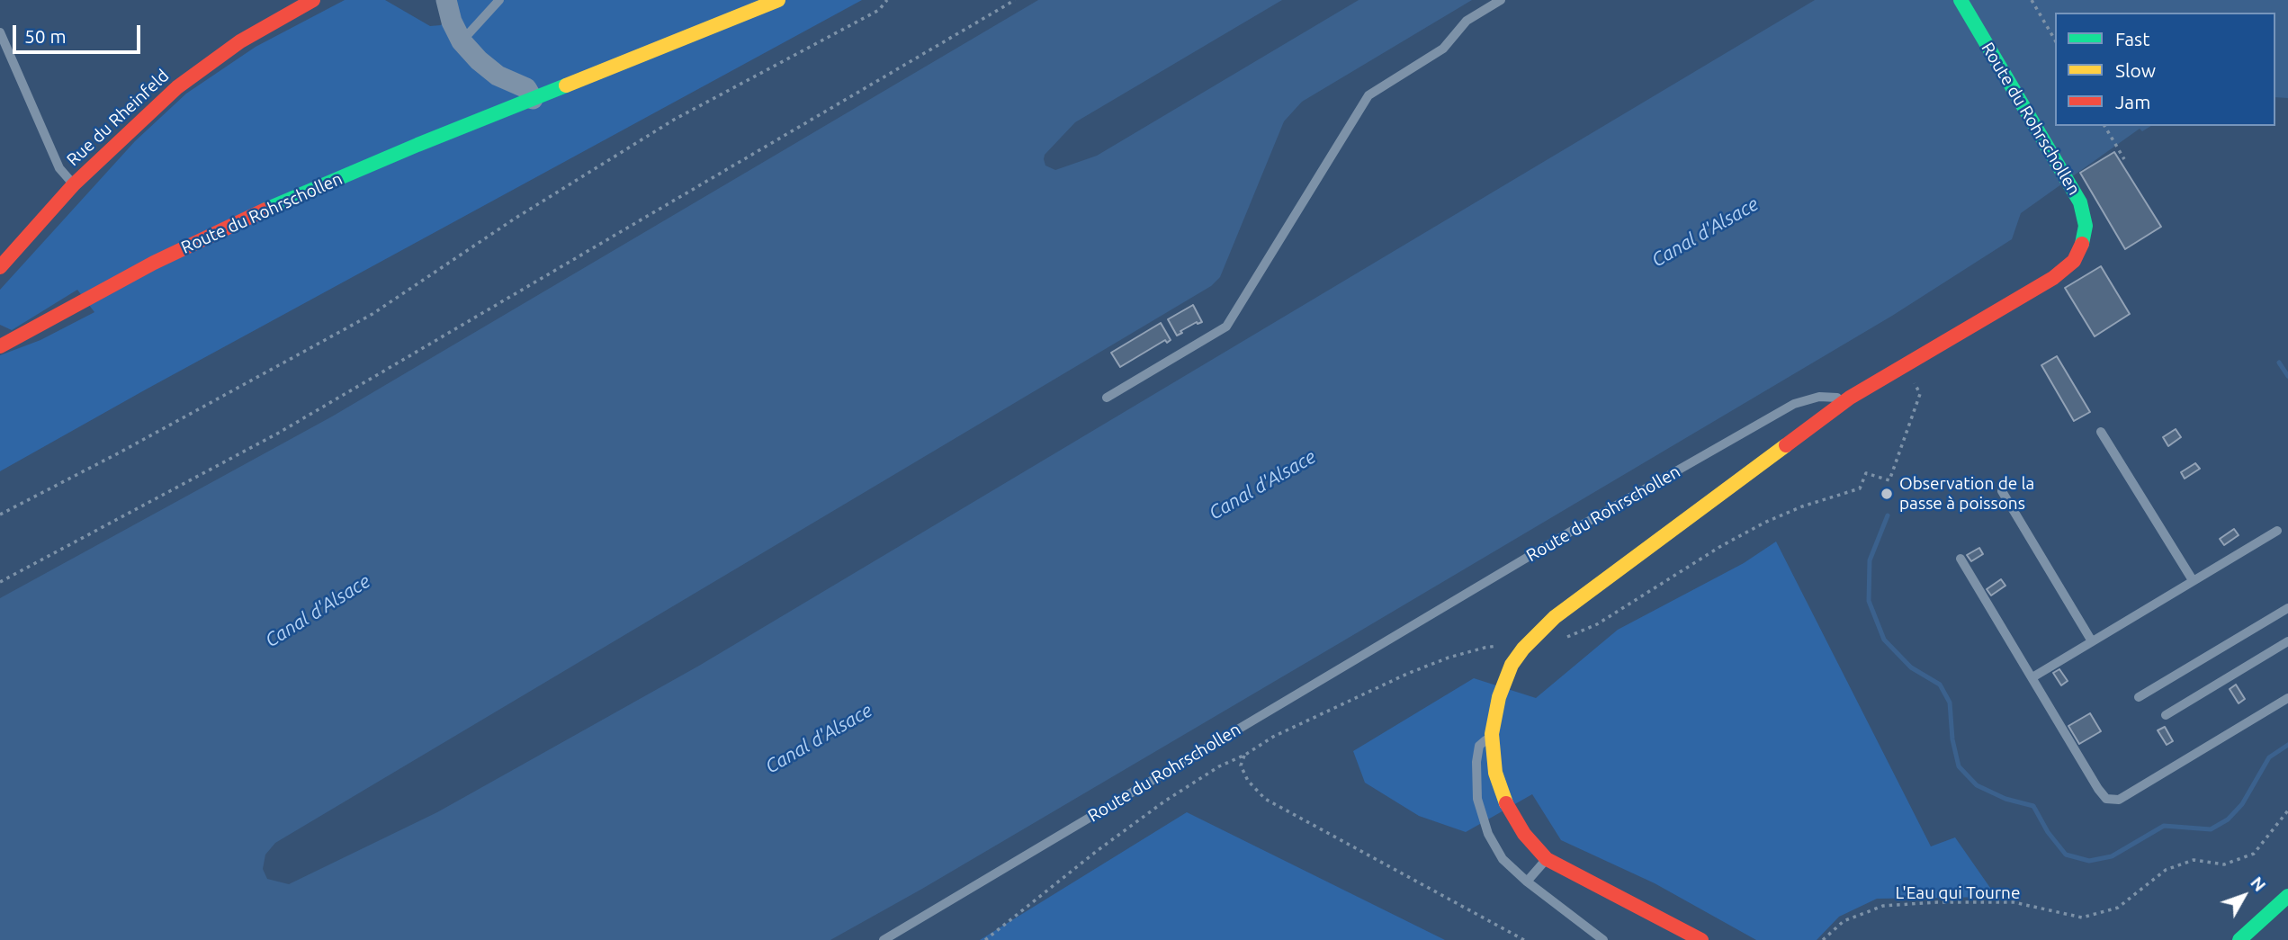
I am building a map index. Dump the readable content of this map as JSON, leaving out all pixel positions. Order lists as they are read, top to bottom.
{
  "streets": {
    "street": ["Rue du Rheinfeld", "Route du Rohrschollen"],
    "path": ["L'Eau qui Tourne"]
  },
  "water": ["Canal d'Alsace"],
  "places": ["Observation de la passe à poissons"],
  "legend": ["Fast", "Slow", "Jam"],
  "scale_bar": "50 m",
  "north": "top right"
}
